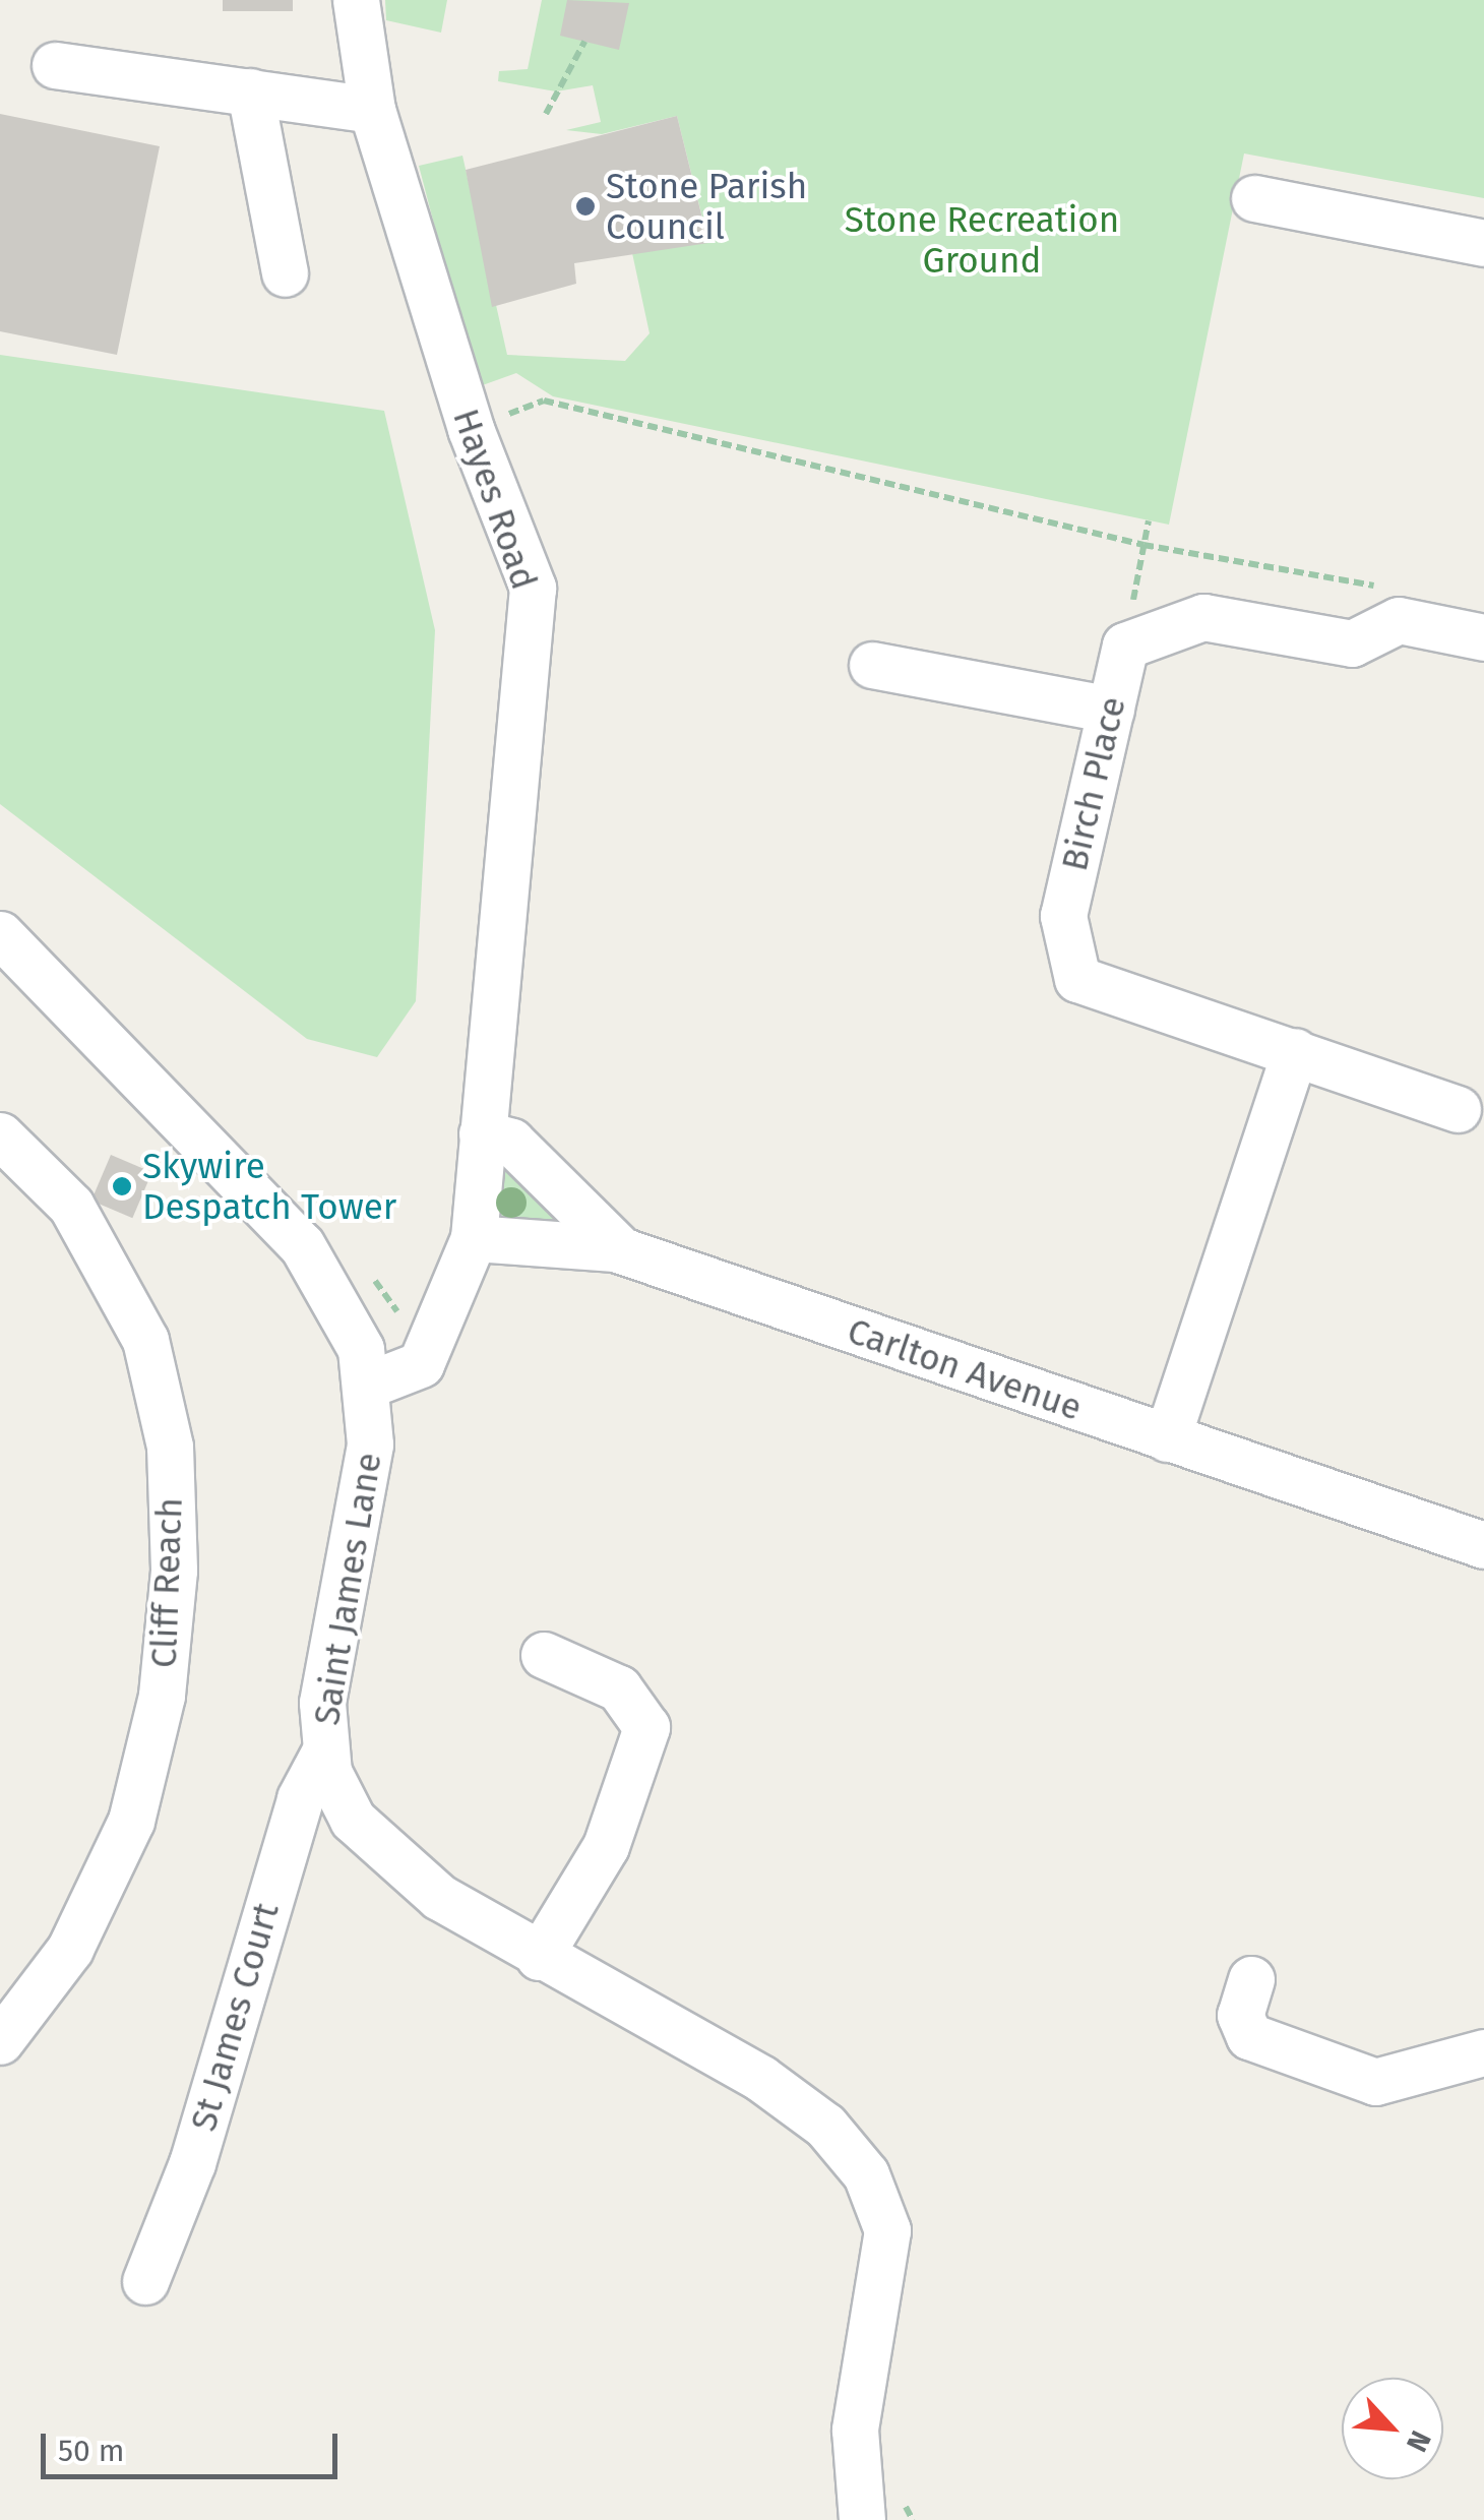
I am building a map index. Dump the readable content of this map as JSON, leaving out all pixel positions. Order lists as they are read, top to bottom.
{
  "streets": {
    "street": [
      "Hayes Road",
      "Birch Place",
      "Carlton Avenue",
      "Cliff Reach",
      "Saint James Lane",
      "St James Court"
    ]
  },
  "crossings": [
    ["Hayes Road", "Carlton Avenue"],
    ["Saint James Lane", "St James Court"]
  ],
  "parks": ["Stone Recreation Ground"],
  "places": ["Stone Parish Council", "Skywire Despatch Tower"],
  "scale_bar": "50 m",
  "north": "bottom right"
}
